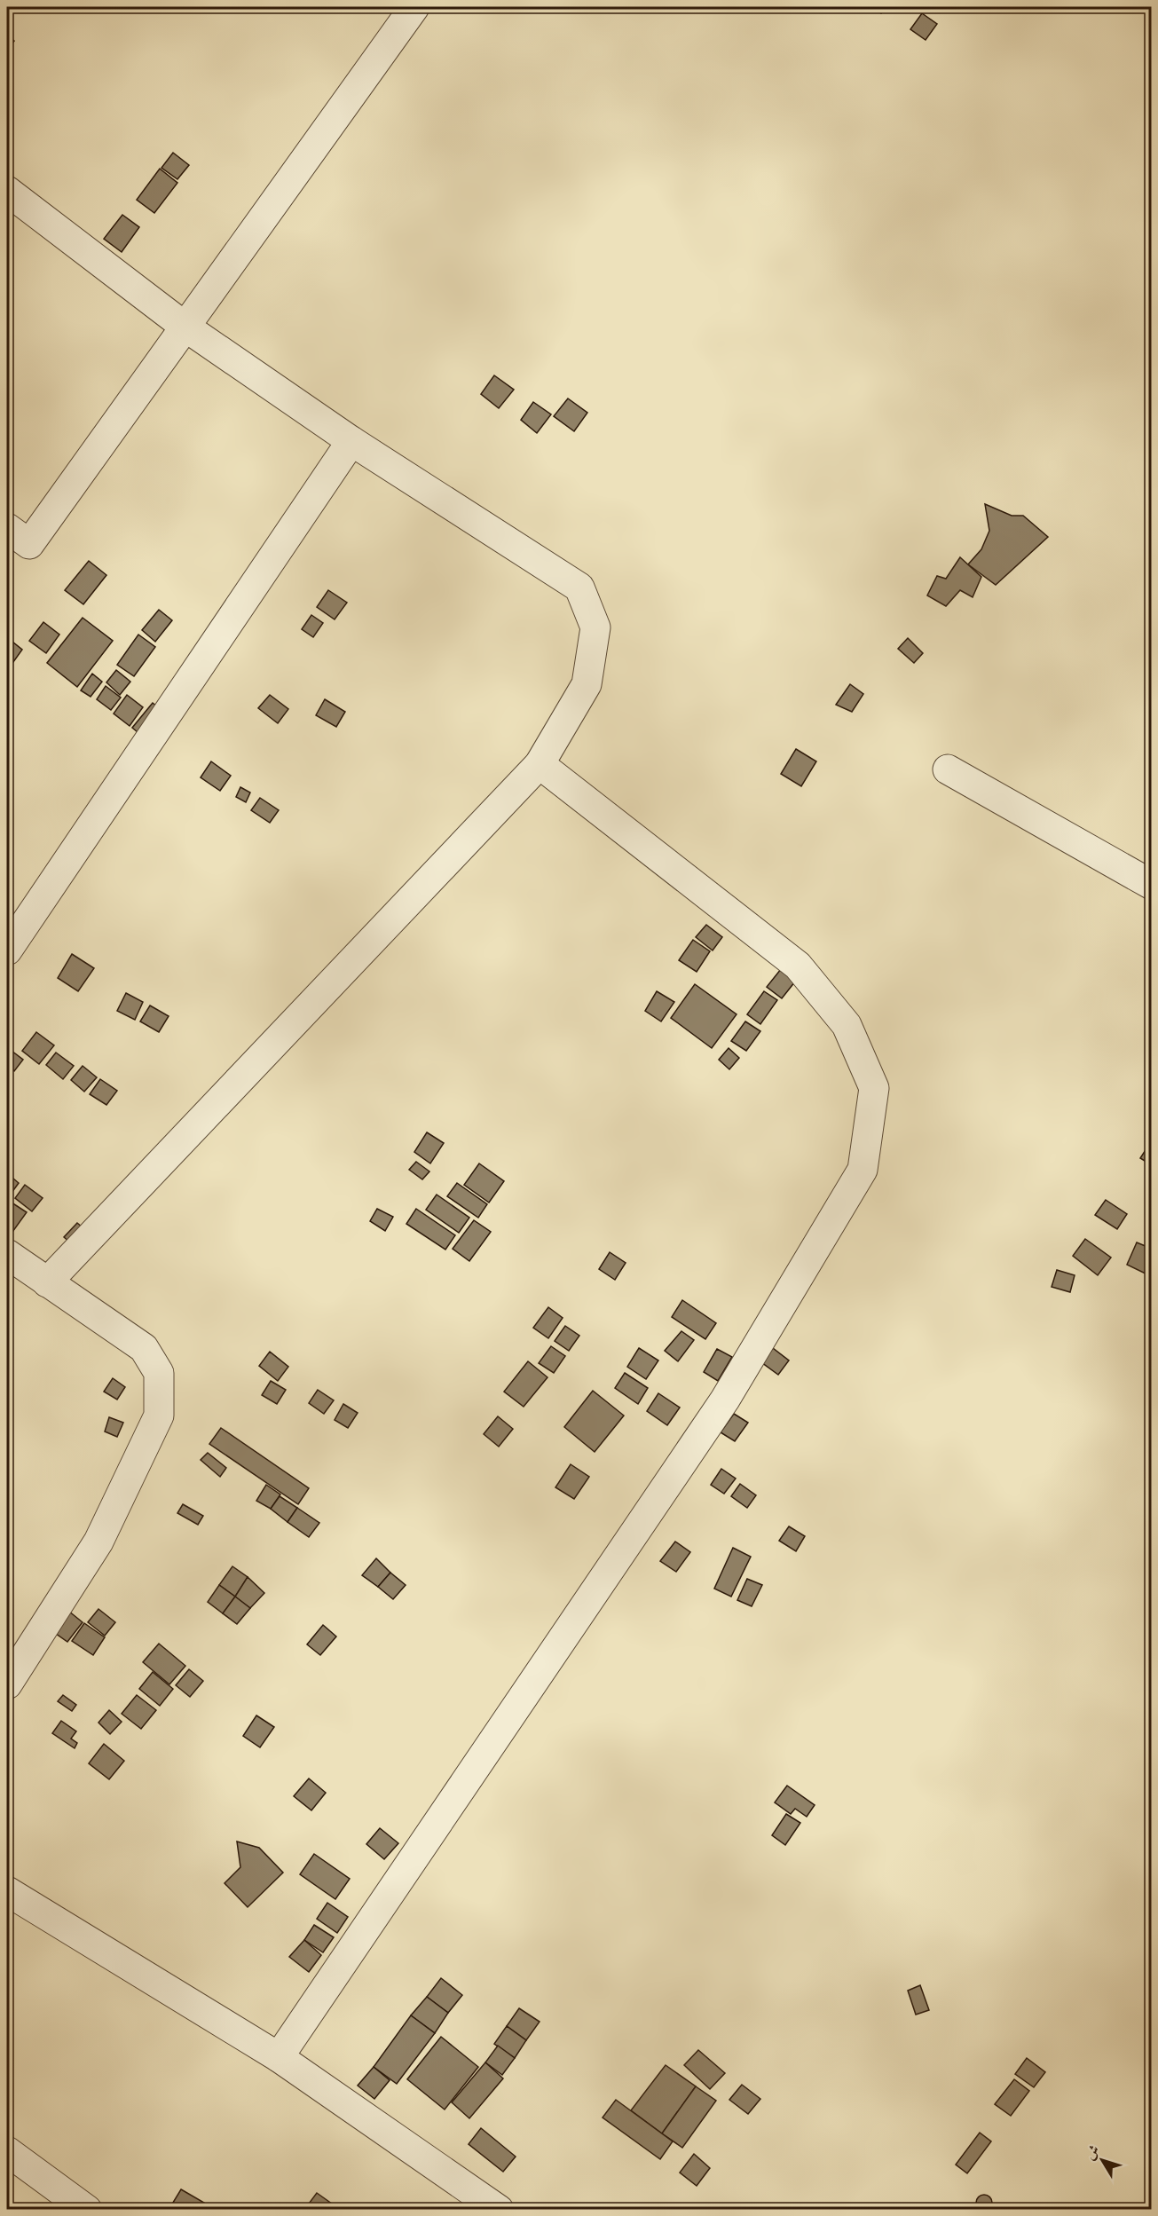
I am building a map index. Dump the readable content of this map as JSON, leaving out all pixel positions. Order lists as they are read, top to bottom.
{
  "north": "top left"
}
